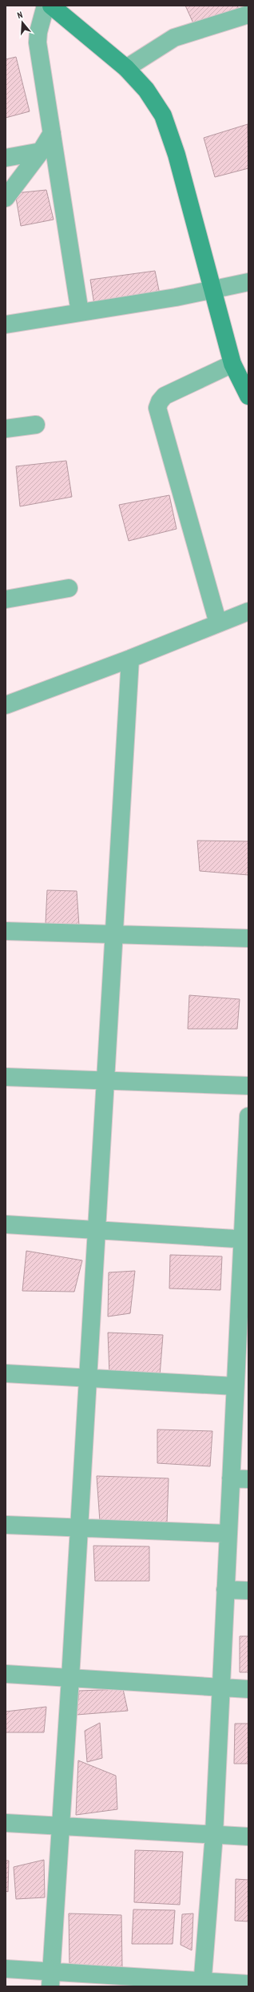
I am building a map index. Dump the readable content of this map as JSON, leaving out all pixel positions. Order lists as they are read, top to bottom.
{
  "north": "top"
}
